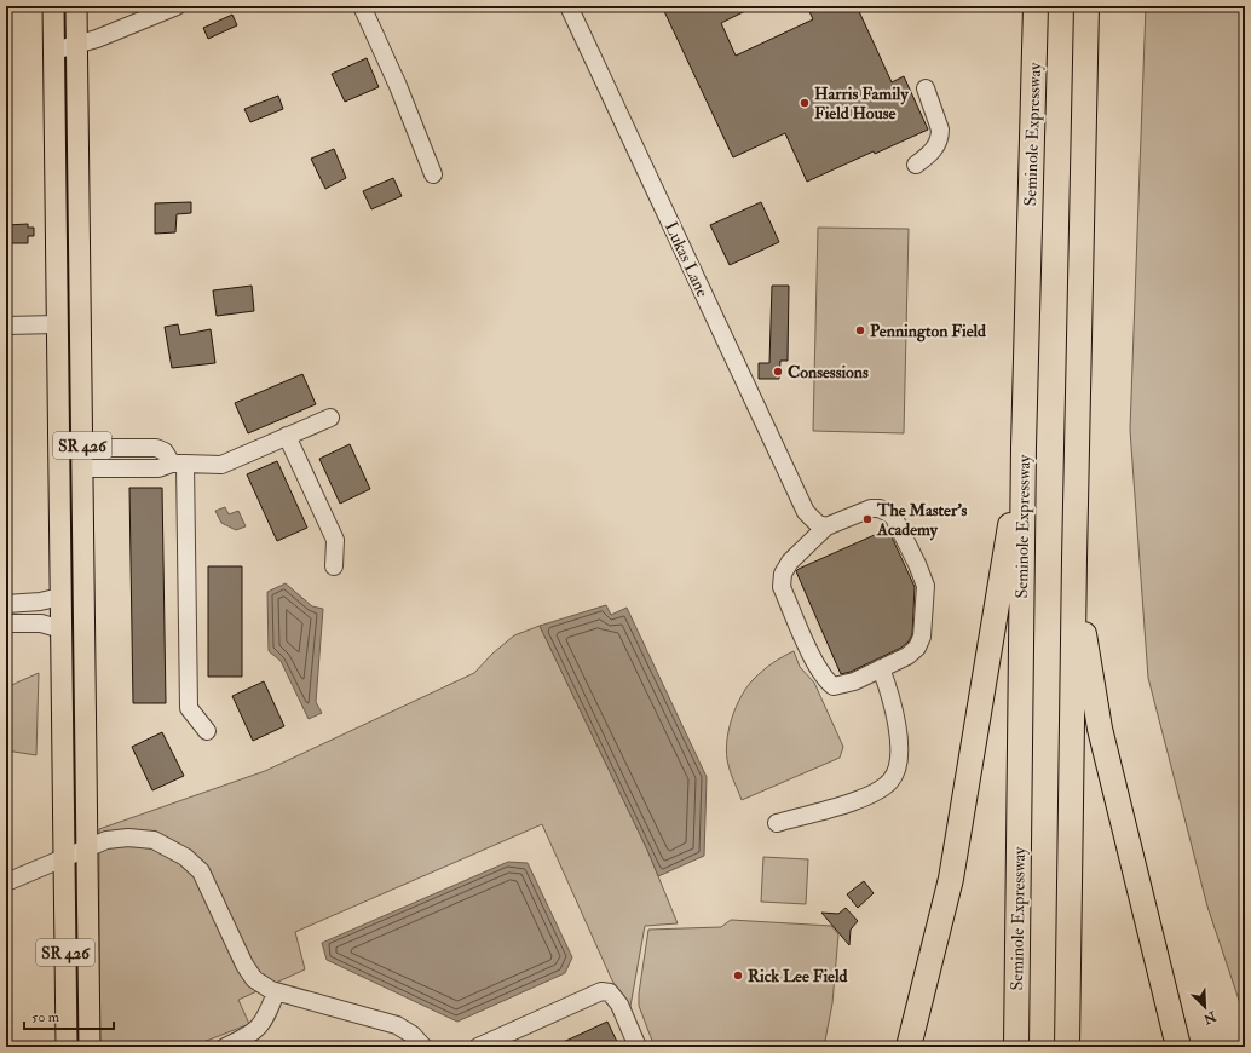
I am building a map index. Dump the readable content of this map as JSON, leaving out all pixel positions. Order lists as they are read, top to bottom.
{
  "streets": {
    "highway": ["Seminole Expressway"],
    "main road": ["SR 426"],
    "street": ["Lukas Lane"]
  },
  "places": [
    "Harris Family Field House",
    "Pennington Field",
    "Consessions",
    "The Master's Academy",
    "Rick Lee Field"
  ],
  "scale_bar": "50 m",
  "north": "bottom right"
}
